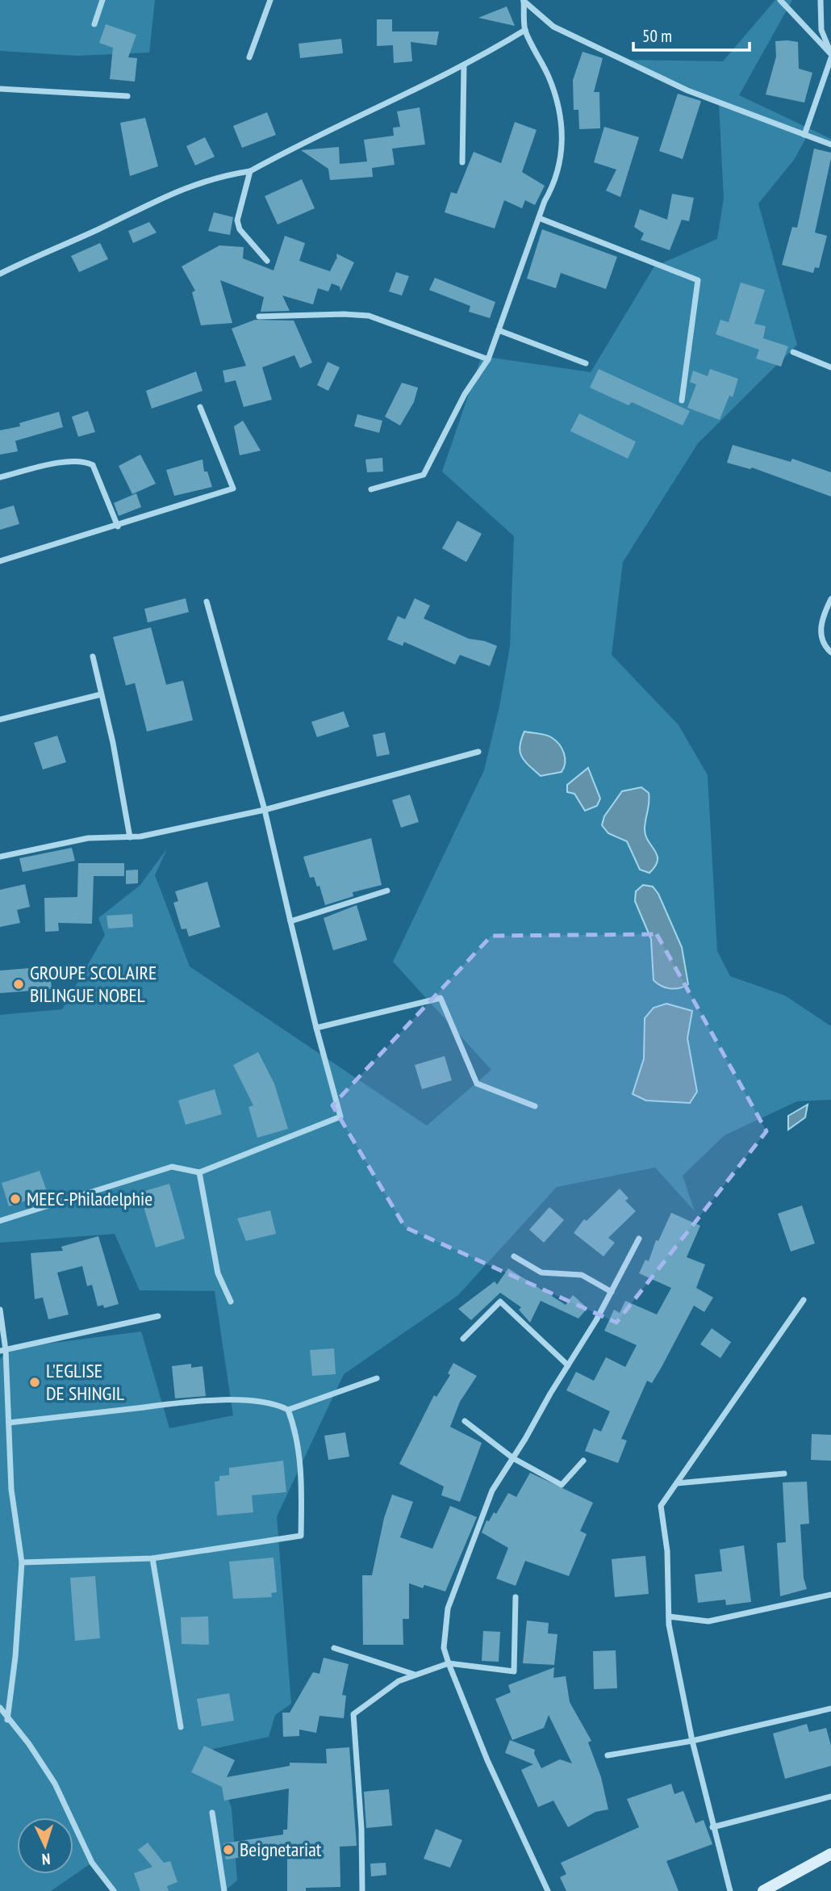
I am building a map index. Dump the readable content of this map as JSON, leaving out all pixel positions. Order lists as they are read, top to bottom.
{
  "places": [
    "GROUPE SCOLAIRE BILINGUE NOBEL",
    "MEEC-Philadelphie",
    "L'EGLISE DE SHINGIL",
    "Beignetariat"
  ],
  "scale_bar": "50 m",
  "north": "bottom"
}
